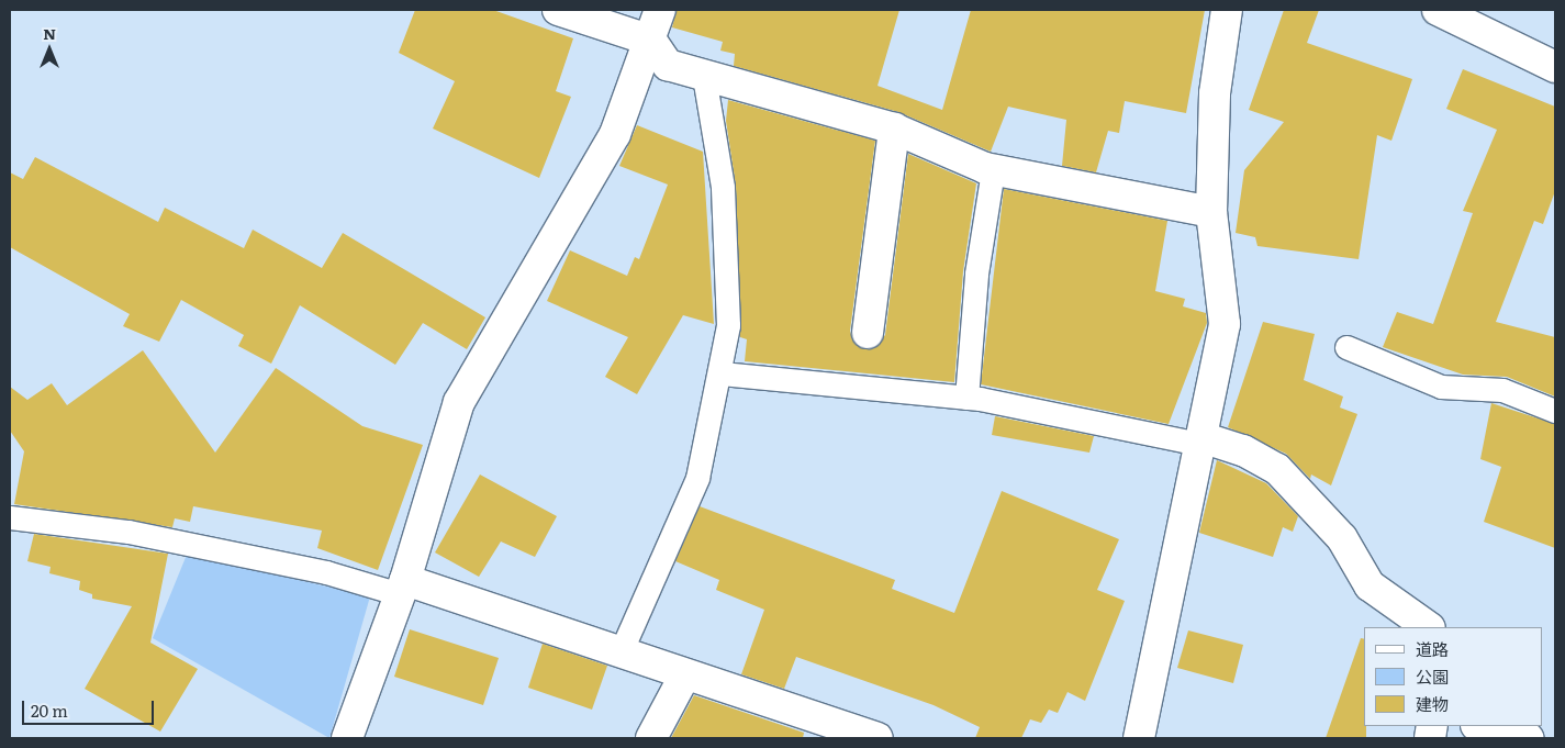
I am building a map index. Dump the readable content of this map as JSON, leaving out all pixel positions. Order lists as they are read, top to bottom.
{
  "legend": ["道路", "公園", "建物"],
  "scale_bar": "20 m",
  "north": "top"
}
